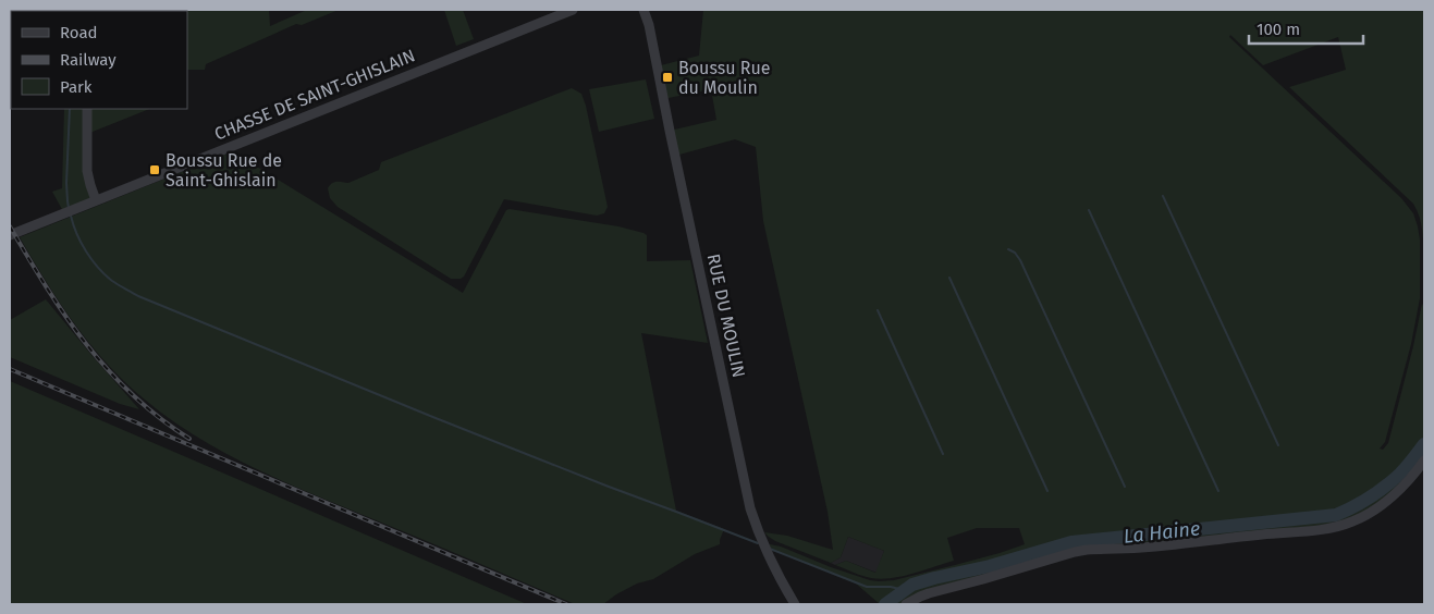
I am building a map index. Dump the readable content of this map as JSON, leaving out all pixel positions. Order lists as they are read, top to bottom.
{
  "streets": {
    "street": ["CHASSE DE SAINT-GHISLAIN", "RUE DU MOULIN"]
  },
  "water": ["La Haine"],
  "places": {
    "transit": ["Boussu Rue du Moulin", "Boussu Rue de Saint-Ghislain"]
  },
  "legend": ["Road", "Railway", "Park"],
  "scale_bar": "100 m"
}
